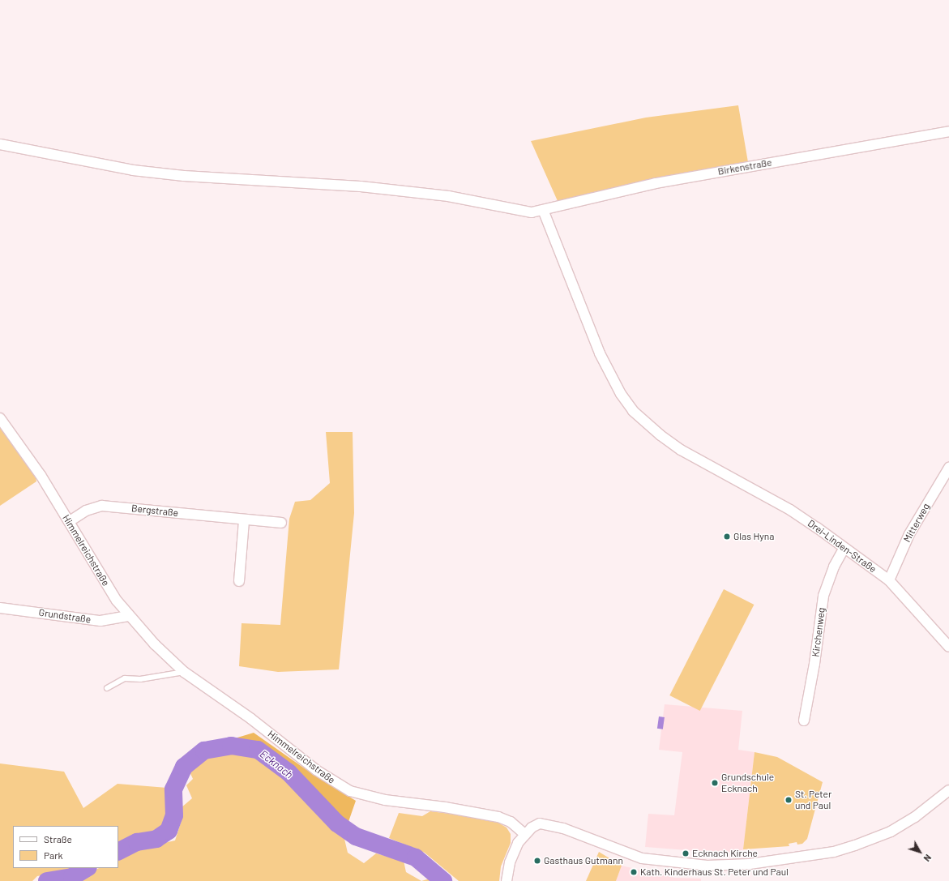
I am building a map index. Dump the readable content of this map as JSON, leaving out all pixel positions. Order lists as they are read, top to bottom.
{
  "streets": {
    "street": [
      "Birkenstraße",
      "Bergstraße",
      "Mitterweg",
      "Drei-Linden-Straße",
      "Himmelreichstraße",
      "Grundstraße",
      "Kirchenweg"
    ]
  },
  "crossings": [
    ["Birkenstraße", "Drei-Linden-Straße"],
    ["Bergstraße", "Himmelreichstraße"],
    ["Mitterweg", "Drei-Linden-Straße"],
    ["Drei-Linden-Straße", "Kirchenweg"],
    ["Himmelreichstraße", "Grundstraße"]
  ],
  "water": ["Ecknach"],
  "places": [
    "Glas Hyna",
    "Grundschule Ecknach",
    "St. Peter und Paul",
    "Ecknach Kirche",
    "Gasthaus Gutmann",
    "Kath. Kinderhaus St. Peter und Paul"
  ],
  "legend": ["Straße", "Park"],
  "north": "bottom right"
}
